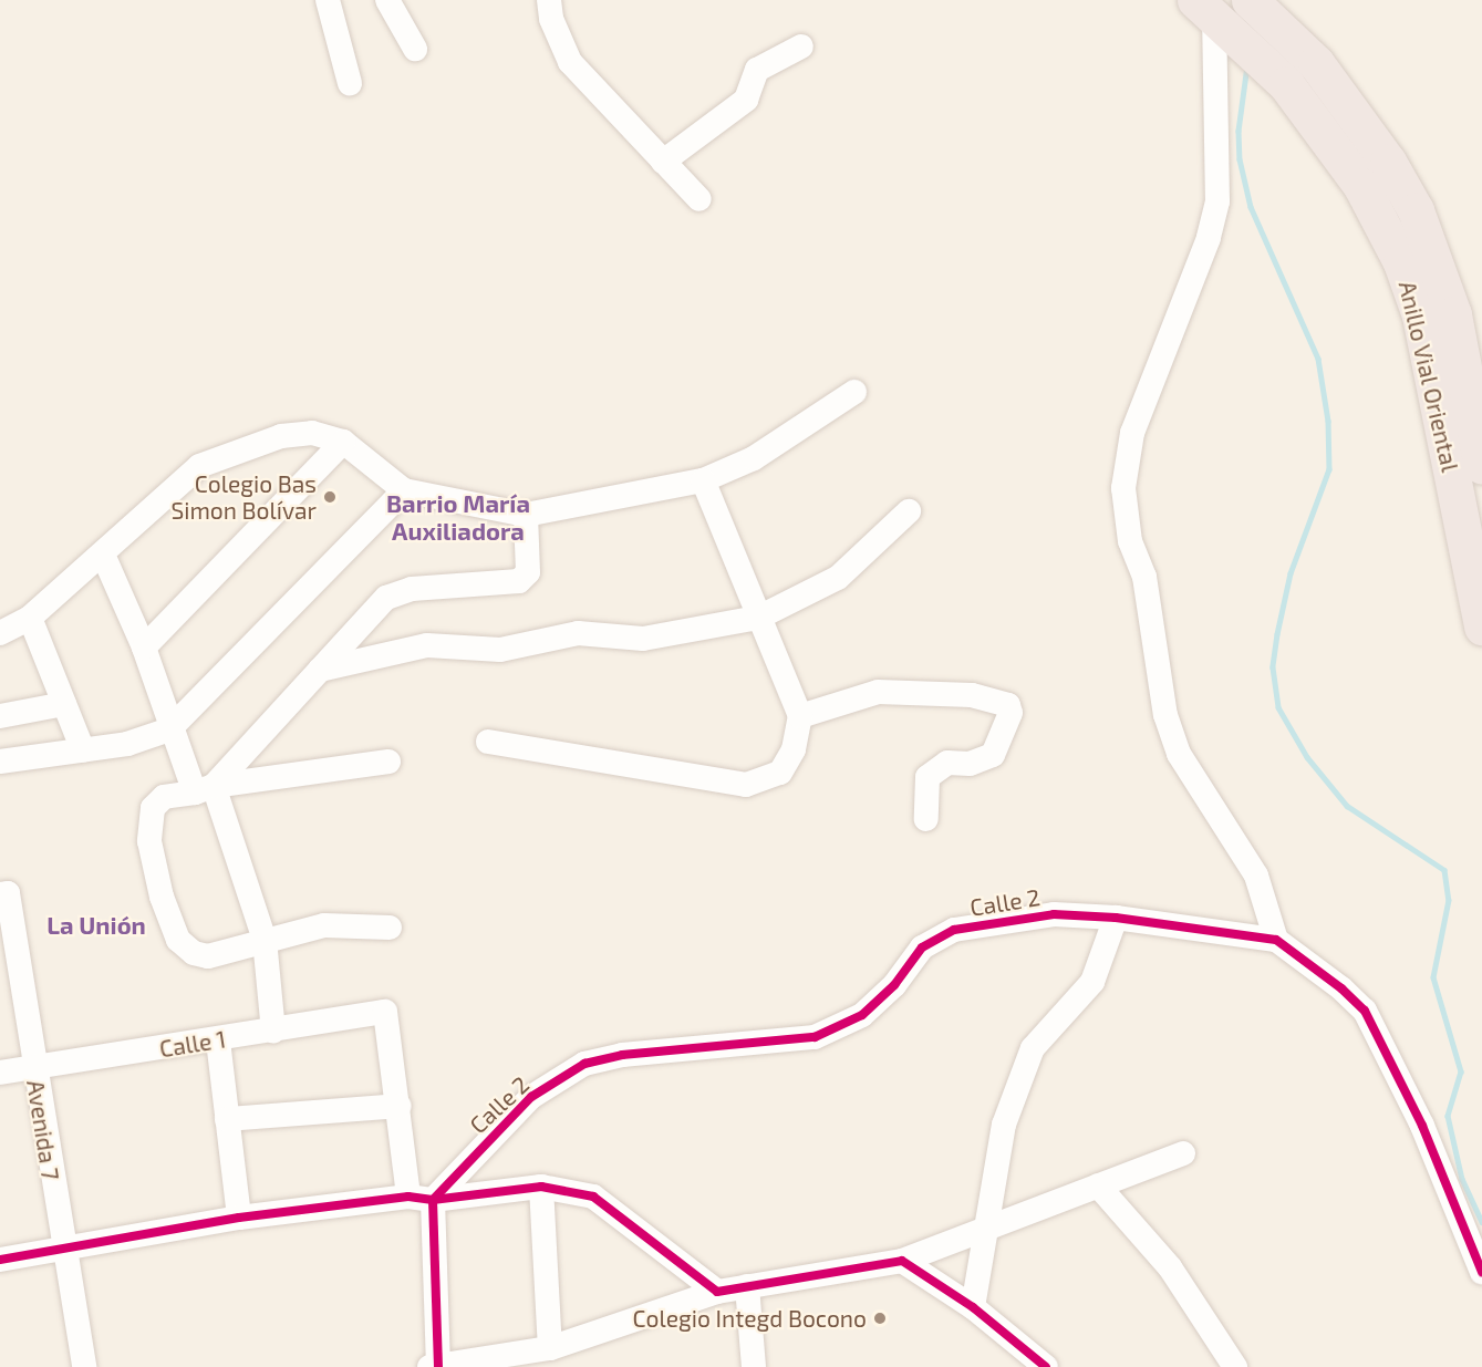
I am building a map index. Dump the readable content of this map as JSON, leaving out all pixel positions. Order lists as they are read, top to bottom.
{
  "streets": {
    "highway": ["Anillo Vial Oriental"],
    "street": ["Calle 2", "Calle 1", "Avenida 7"]
  },
  "crossings": [
    ["Calle 1", "Avenida 7"]
  ],
  "districts": ["Barrio María Auxiliadora", "La Unión"],
  "places": ["Colegio Bas Simon Bolívar", "Colegio Integd Bocono"]
}
